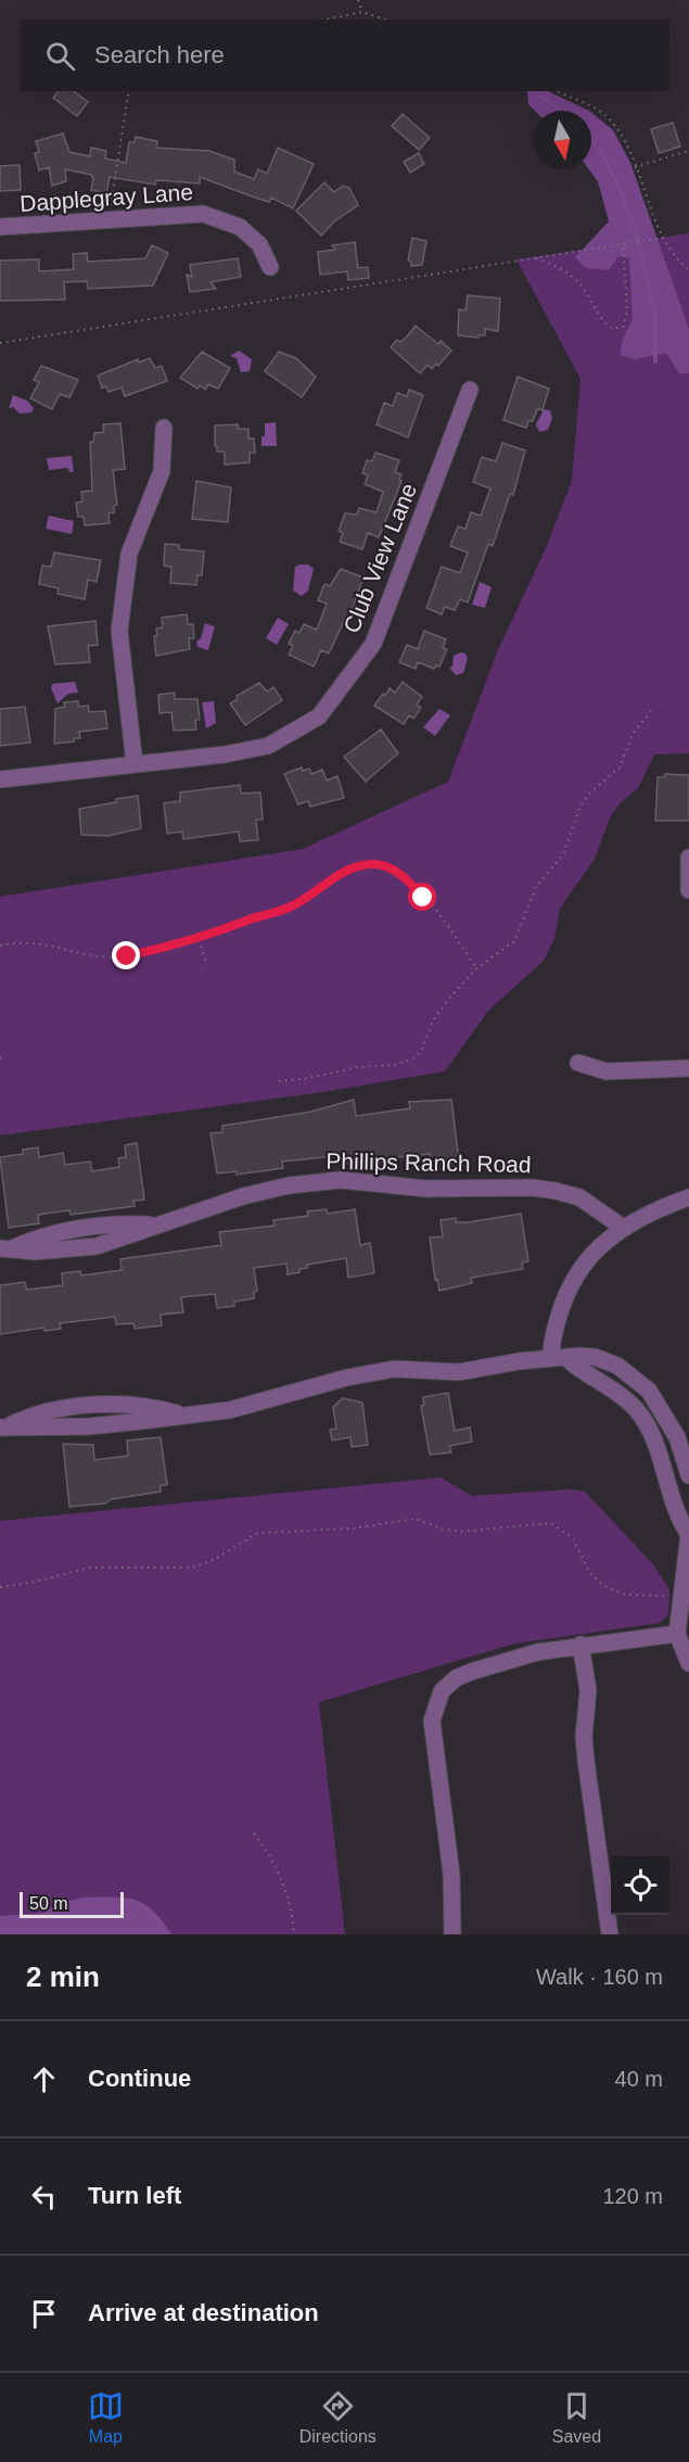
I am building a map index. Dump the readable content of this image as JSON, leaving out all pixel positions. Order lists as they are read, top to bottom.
{
  "streets": {
    "street": ["Dapplegray Lane", "Club View Lane", "Phillips Ranch Road"]
  },
  "scale_bar": "50 m",
  "north": "bottom",
  "page": {
    "search": "Search here",
    "scale": "50 m",
    "heading": ["2 min", "Walk · 160 m"],
    "list": [
      ["Continue", "40 m"],
      ["Turn left", "120 m"],
      "Arrive at destination"
    ],
    "nav": ["Map", "Directions", "Saved"]
  }
}
